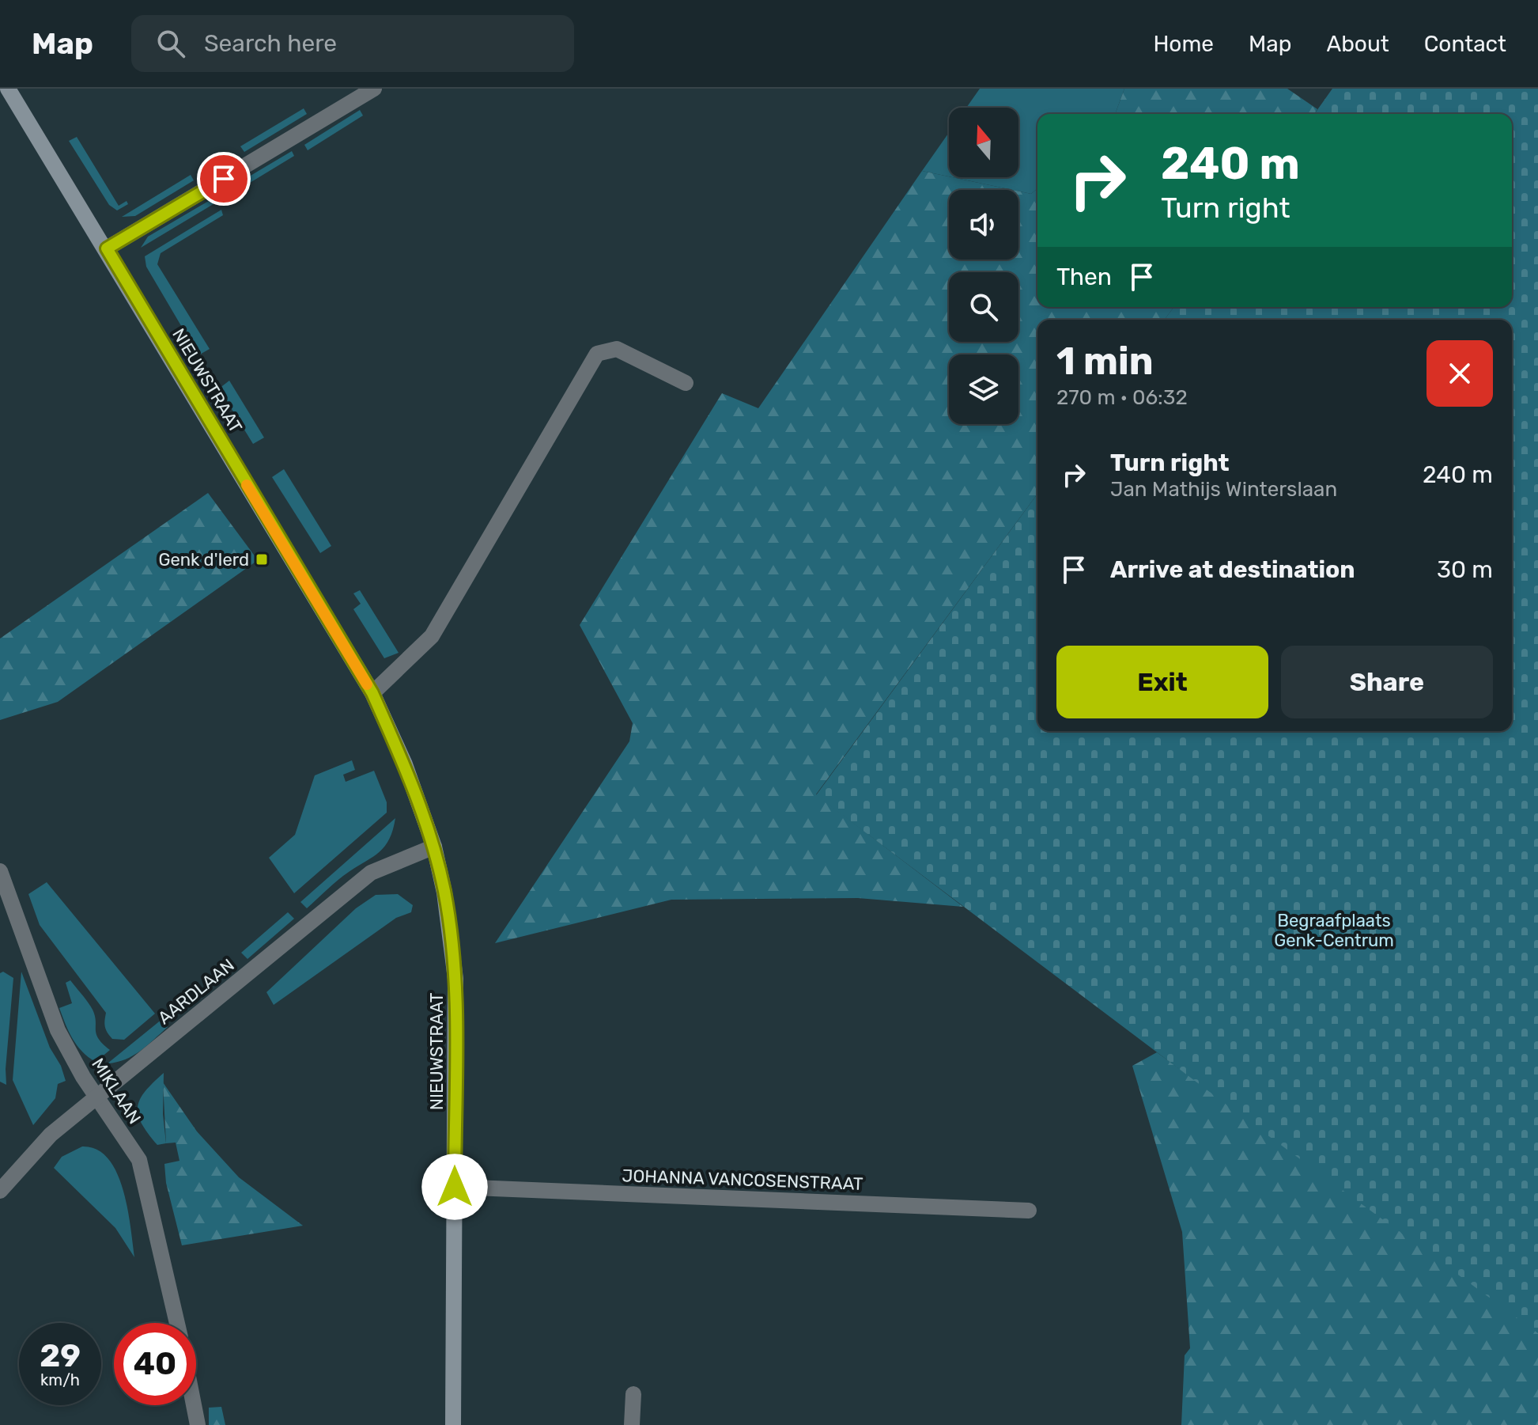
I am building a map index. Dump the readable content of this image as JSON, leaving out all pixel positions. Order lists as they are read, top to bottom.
{
  "streets": {
    "street": [
      "NIEUWSTRAAT",
      "AARDLAAN",
      "MIKLAAN",
      "JOHANNA VANCOSENSTRAAT"
    ]
  },
  "crossings": [
    ["NIEUWSTRAAT", "AARDLAAN"],
    ["NIEUWSTRAAT", "JOHANNA VANCOSENSTRAAT"],
    ["AARDLAAN", "MIKLAAN"]
  ],
  "parks": ["Begraafplaats Genk-Centrum"],
  "places": {
    "transit": ["Genk d'Ierd"]
  },
  "north": "top",
  "page": {
    "header": "Map",
    "search": "Search here",
    "nav": [
      "Home",
      "Map",
      "About",
      "Contact"
    ],
    "turn": ["240 m", "Turn right"],
    "then": "Then",
    "heading": ["1 min", "270 m · 06:32"],
    "list": [
      {
        "name": "Turn right",
        "note": "Jan Mathijs Winterslaan",
        "value": "240 m"
      },
      {
        "name": "Arrive at destination",
        "value": "30 m"
      }
    ],
    "buttons": ["Exit", "Share"],
    "speed": "29 km/h",
    "limit": "40"
  }
}
